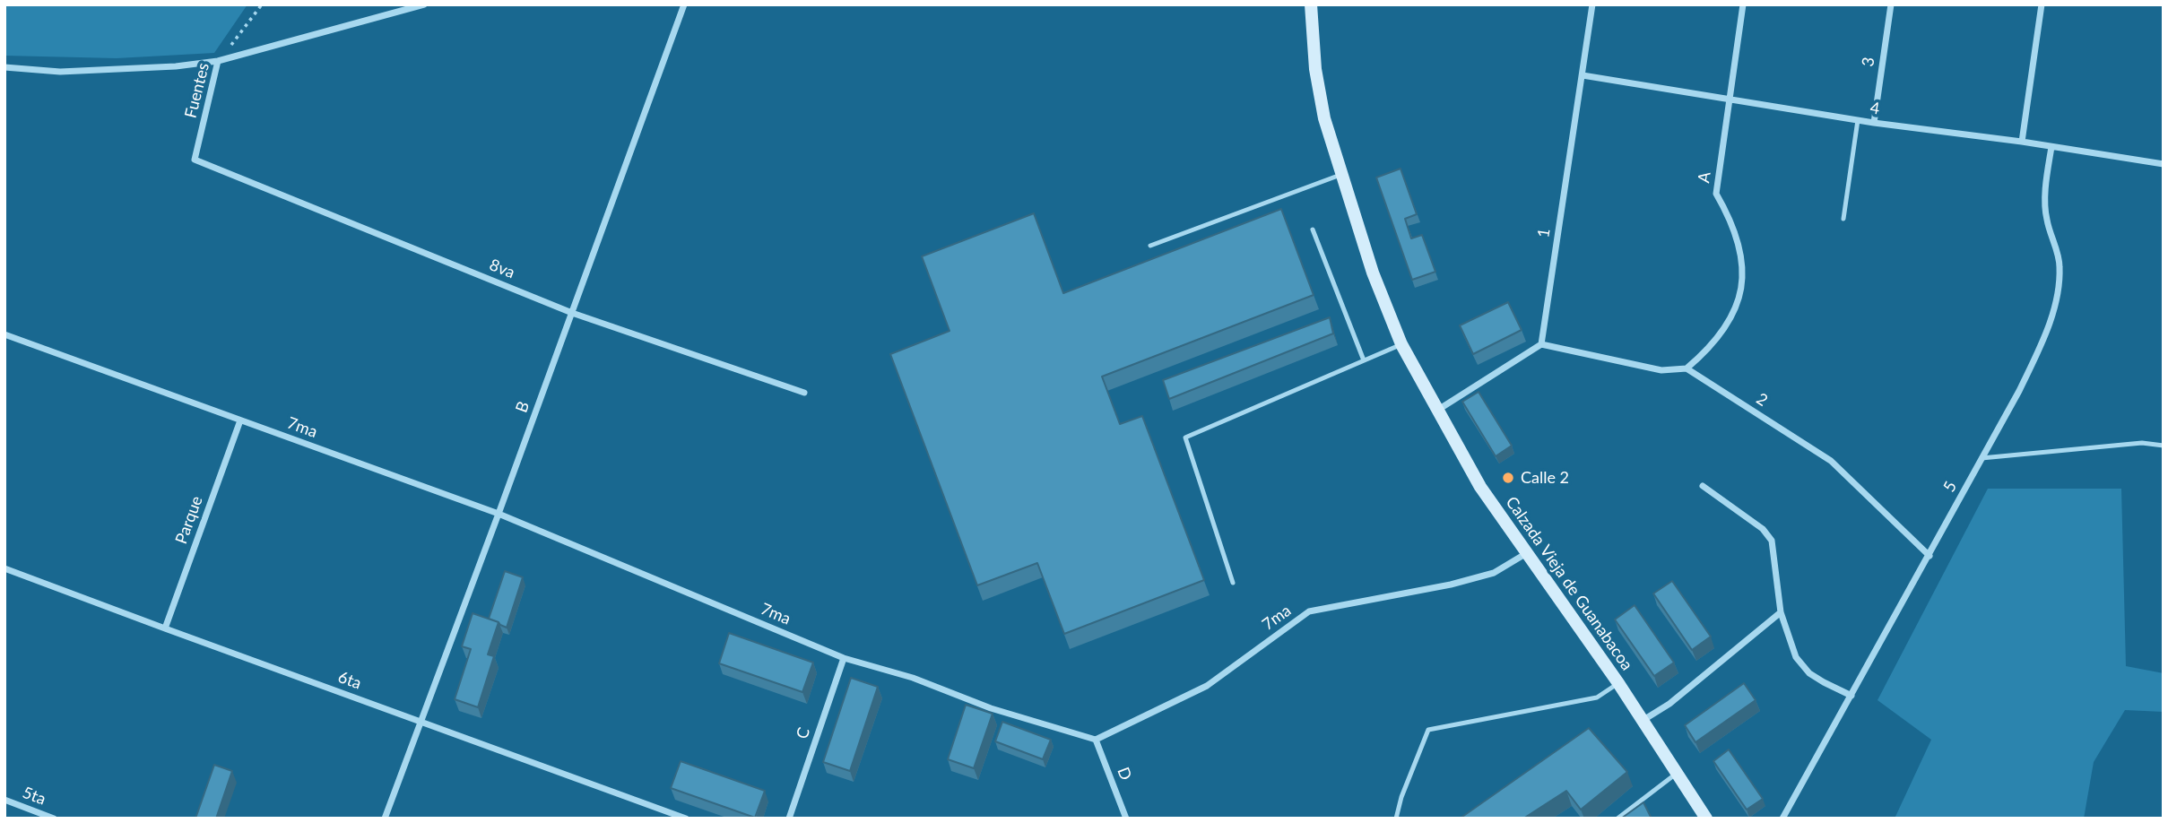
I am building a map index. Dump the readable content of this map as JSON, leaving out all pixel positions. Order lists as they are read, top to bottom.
{
  "streets": {
    "main road": ["Calzada Vieja de Guanabacoa"],
    "street": [
      "3",
      "Fuentes",
      "4",
      "A",
      "1",
      "8va",
      "2",
      "B",
      "7ma",
      "5",
      "Parque",
      "6ta",
      "C",
      "D",
      "5ta"
    ]
  },
  "crossings": [
    ["3", "4"],
    ["Fuentes", "8va"],
    ["4", "A"],
    ["4", "1"],
    ["4", "5"],
    ["A", "2"],
    ["8va", "B"],
    ["2", "5"],
    ["B", "7ma"],
    ["B", "6ta"],
    ["7ma", "Parque"],
    ["7ma", "Calzada Vieja de Guanabacoa"],
    ["7ma", "C"],
    ["7ma", "D"],
    ["Parque", "6ta"]
  ],
  "places": ["Calle 2"]
}
